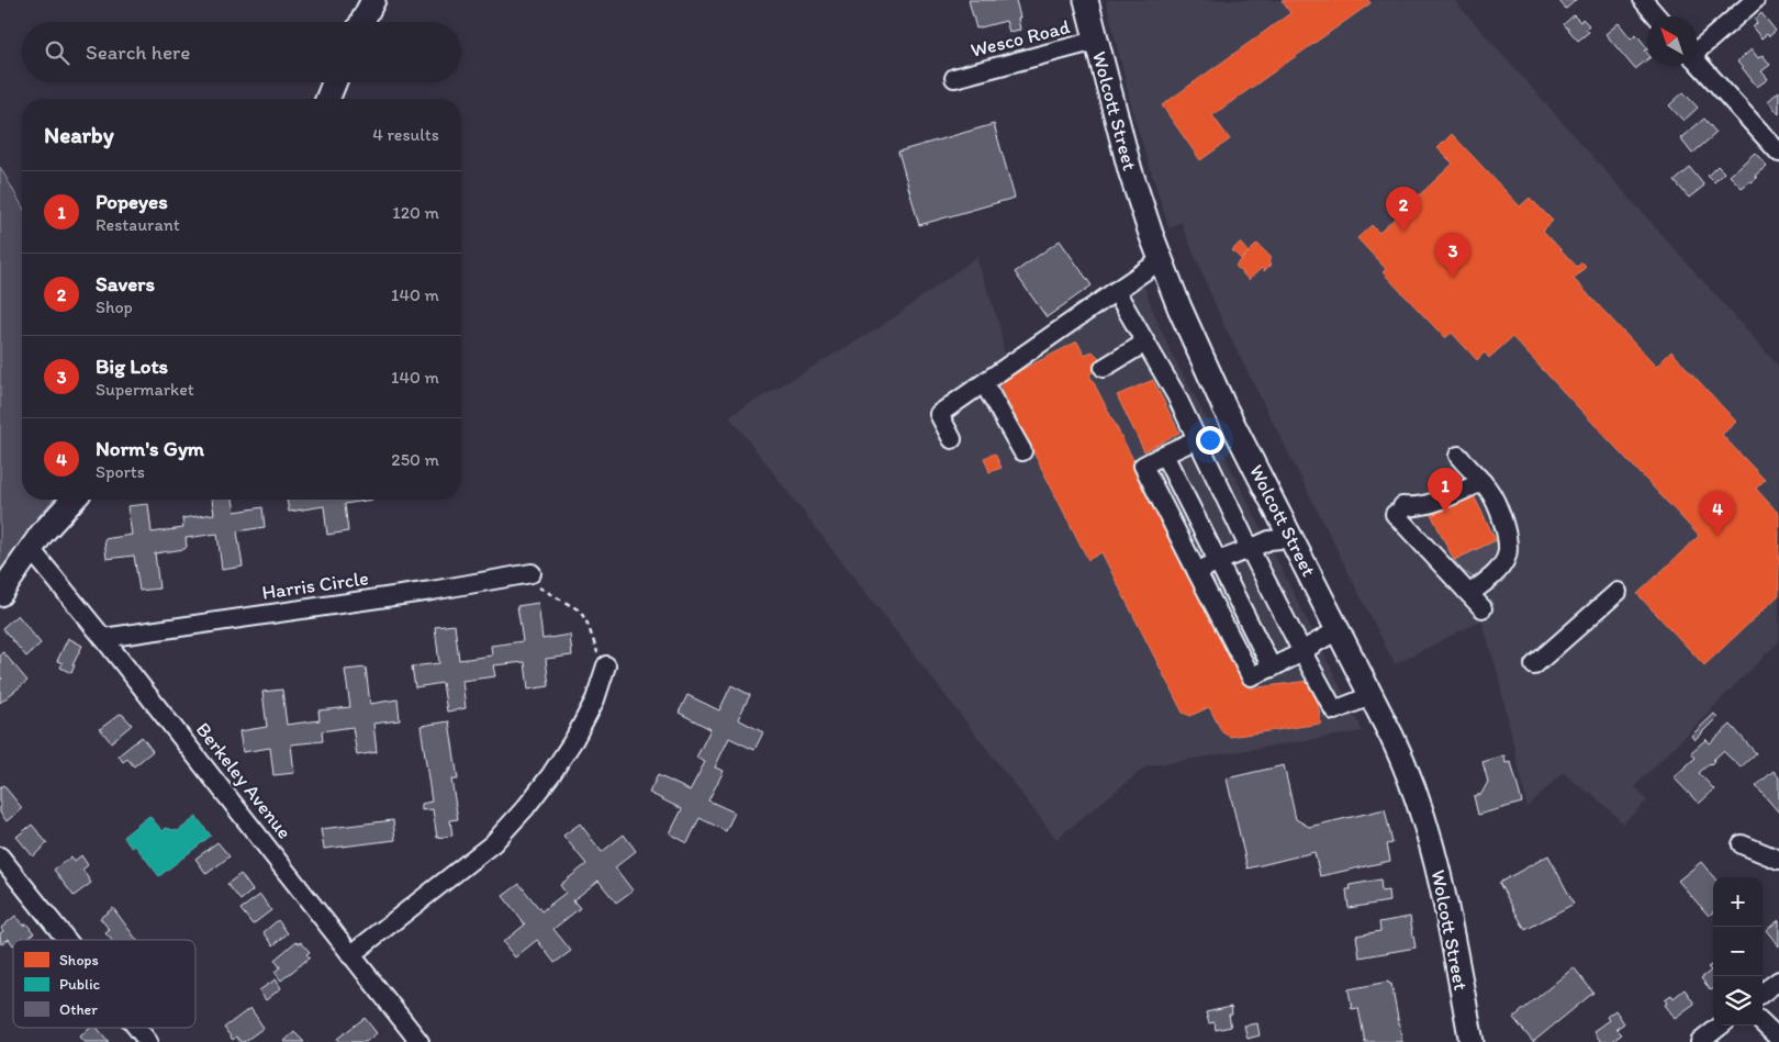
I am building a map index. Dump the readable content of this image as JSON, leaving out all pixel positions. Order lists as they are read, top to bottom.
{
  "streets": {
    "main road": ["Wolcott Street"],
    "street": ["Wesco Road", "Harris Circle", "Berkeley Avenue"]
  },
  "crossings": [
    ["Wesco Road", "Wolcott Street"],
    ["Harris Circle", "Berkeley Avenue"]
  ],
  "legend": ["Shops", "Public", "Other"],
  "north": "top left",
  "page": {
    "search": "Search here",
    "heading": ["Nearby", "4 results"],
    "list": [
      {
        "mark": "1",
        "name": "Popeyes",
        "note": "Restaurant",
        "value": "120 m"
      },
      {
        "mark": "2",
        "name": "Savers",
        "note": "Shop",
        "value": "140 m"
      },
      {
        "mark": "3",
        "name": "Big Lots",
        "note": "Supermarket",
        "value": "140 m"
      },
      {
        "mark": "4",
        "name": "Norm's Gym",
        "note": "Sports",
        "value": "250 m"
      }
    ],
    "pins": [
      "2",
      "3",
      "1",
      "4"
    ],
    "map_buttons": ["+", "−"]
  }
}
